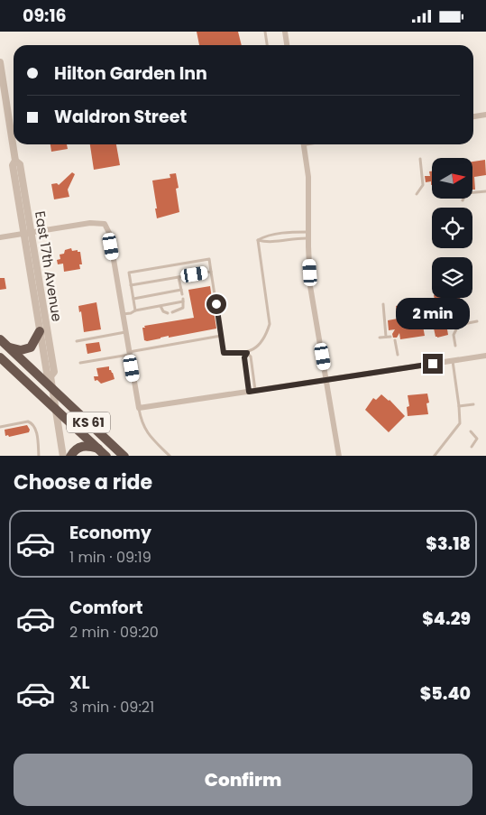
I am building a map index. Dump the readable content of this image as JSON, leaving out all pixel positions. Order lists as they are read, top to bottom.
{
  "streets": {
    "highway": ["KS 61"],
    "street": ["East 17th Avenue"]
  },
  "crossings": [
    ["East 17th Avenue", "KS 61"]
  ],
  "north": "right",
  "page": {
    "status": "09:16",
    "banner": ["Hilton Garden Inn", "Waldron Street"],
    "bubble": "2 min",
    "heading": "Choose a ride",
    "list": [
      {
        "name": "Economy",
        "note": "1 min · 09:19",
        "value": "$3.18"
      },
      {
        "name": "Comfort",
        "note": "2 min · 09:20",
        "value": "$4.29"
      },
      {
        "name": "XL",
        "note": "3 min · 09:21",
        "value": "$5.40"
      }
    ],
    "buttons": "Confirm"
  }
}
